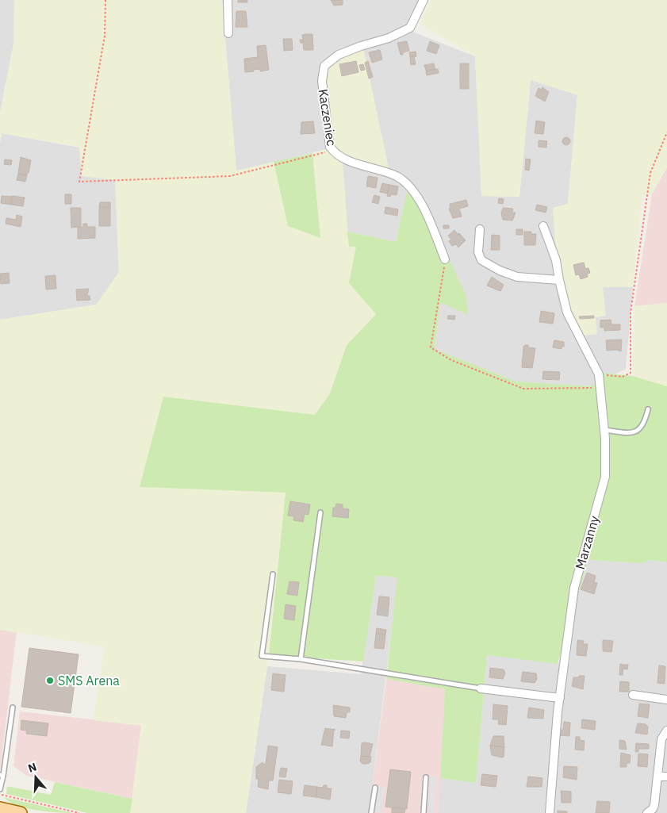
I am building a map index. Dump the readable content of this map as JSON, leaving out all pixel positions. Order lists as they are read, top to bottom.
{
  "streets": {
    "street": ["Kaczeniec", "Marzanny"]
  },
  "places": ["SMS Arena"],
  "north": "top"
}
